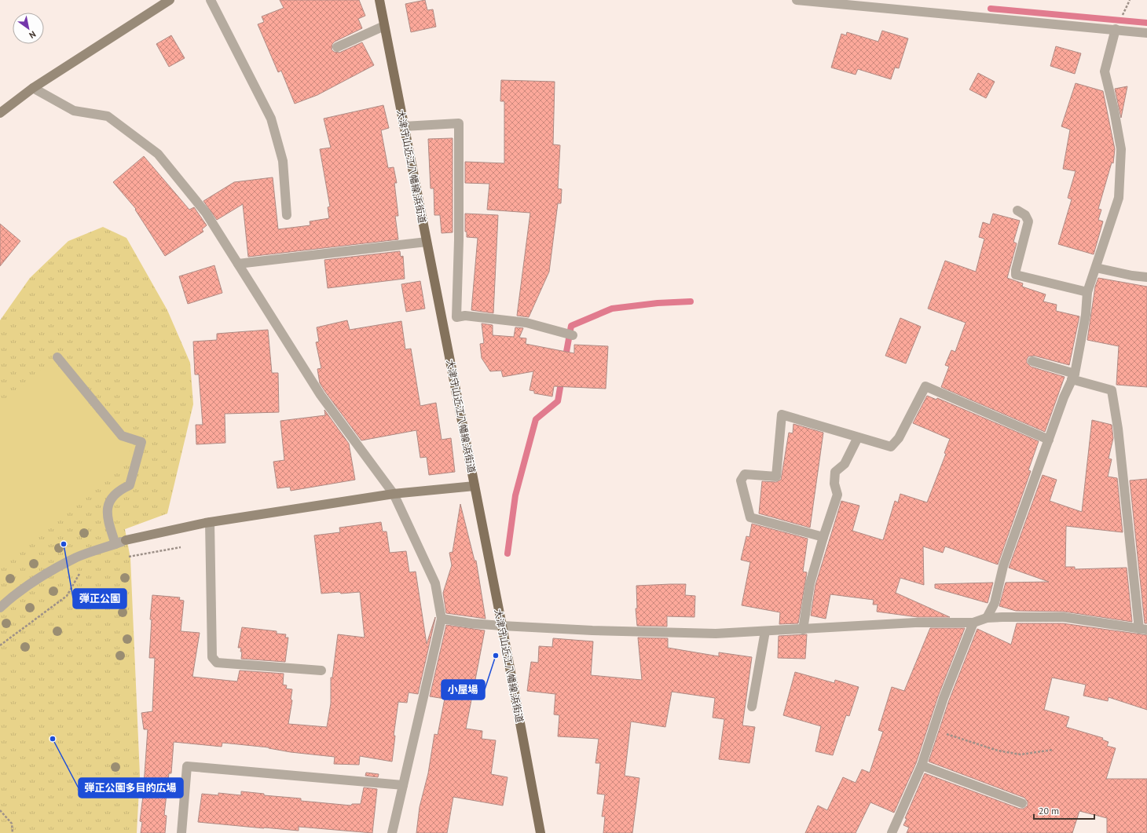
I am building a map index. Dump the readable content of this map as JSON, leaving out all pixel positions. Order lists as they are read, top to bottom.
{
  "streets": {
    "main road": ["大津守山近江八幡線;浜街道"]
  },
  "places": ["弾正公園", "小屋場", "弾正公園多目的広場"],
  "scale_bar": "20 m",
  "north": "bottom right"
}
